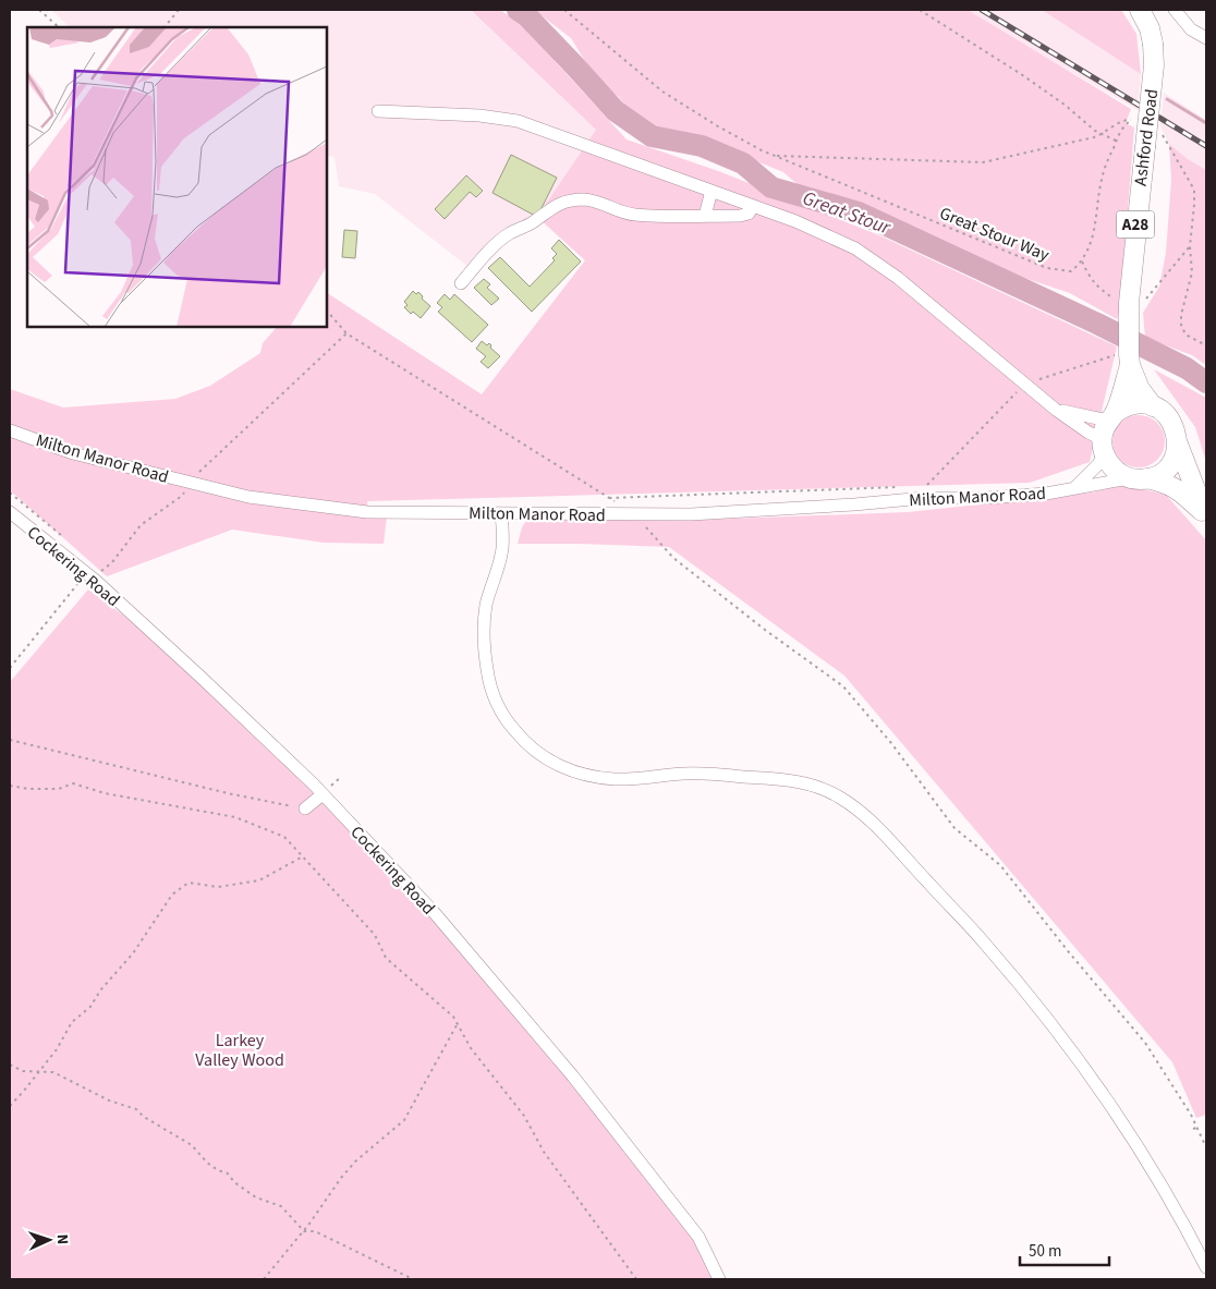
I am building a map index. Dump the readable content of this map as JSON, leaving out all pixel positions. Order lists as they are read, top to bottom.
{
  "streets": {
    "highway": ["Ashford Road", "A28"],
    "street": ["Milton Manor Road", "Cockering Road"],
    "path": ["Great Stour Way"]
  },
  "crossings": [
    ["Ashford Road", "Milton Manor Road"]
  ],
  "water": ["Great Stour"],
  "parks": ["Larkey Valley Wood"],
  "scale_bar": "50 m",
  "north": "right"
}
